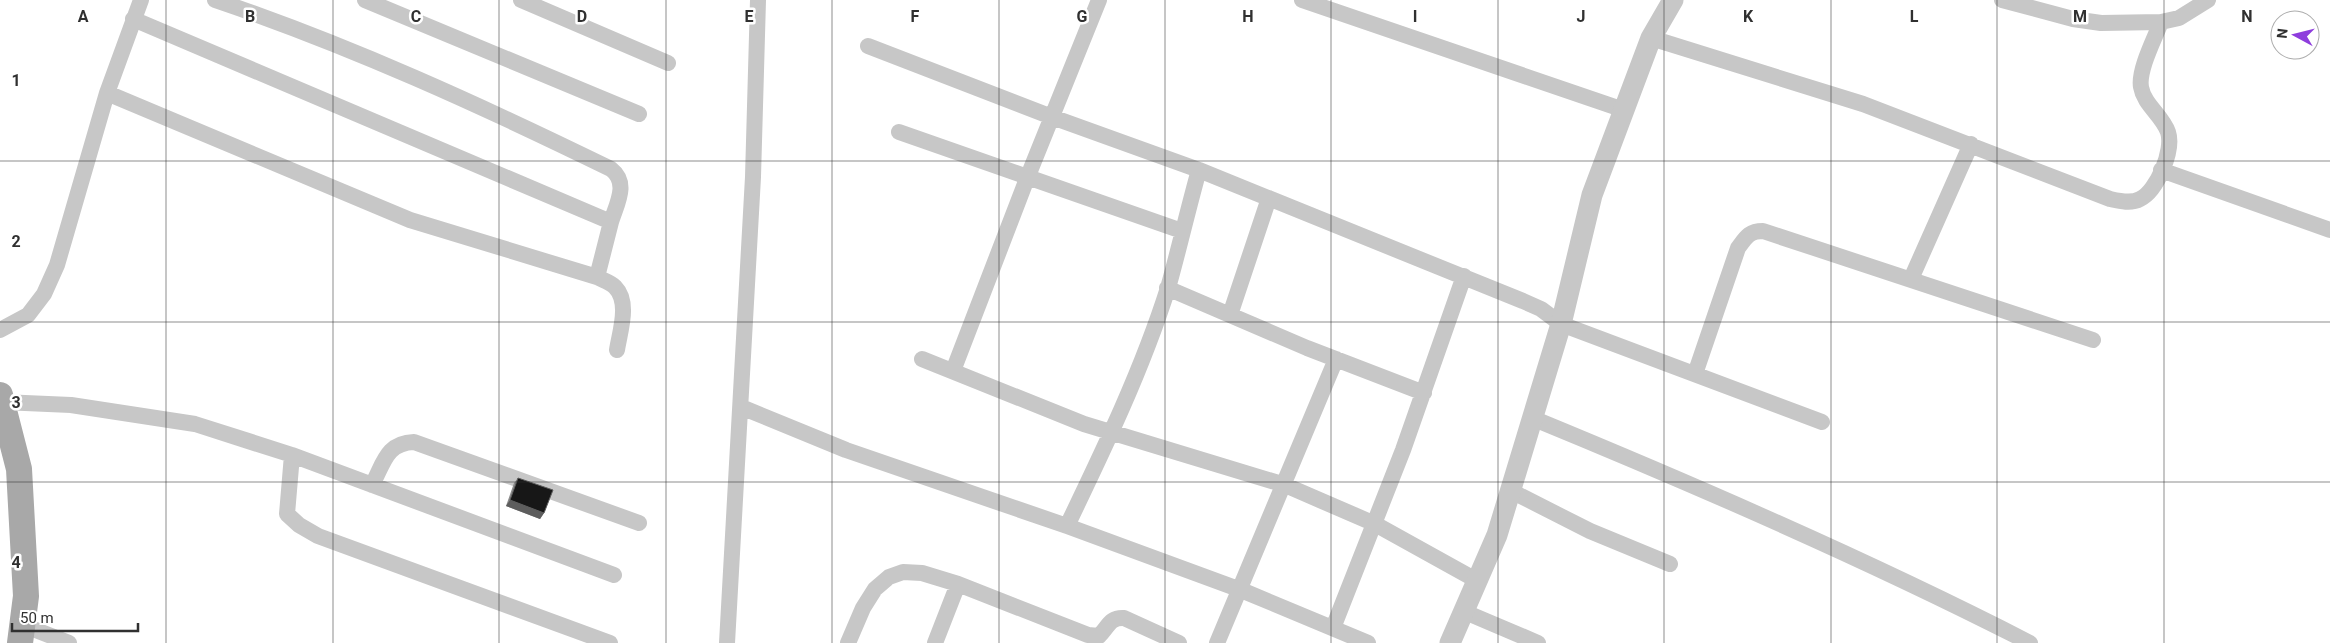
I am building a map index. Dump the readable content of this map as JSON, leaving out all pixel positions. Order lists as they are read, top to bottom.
{
  "scale_bar": "50 m",
  "north": "left",
  "grid": {
    "columns": [
      "A",
      "B",
      "C",
      "D",
      "E",
      "F",
      "G",
      "H",
      "I",
      "J",
      "K",
      "L",
      "M",
      "N"
    ],
    "rows": [
      "1",
      "2",
      "3",
      "4"
    ]
  }
}
